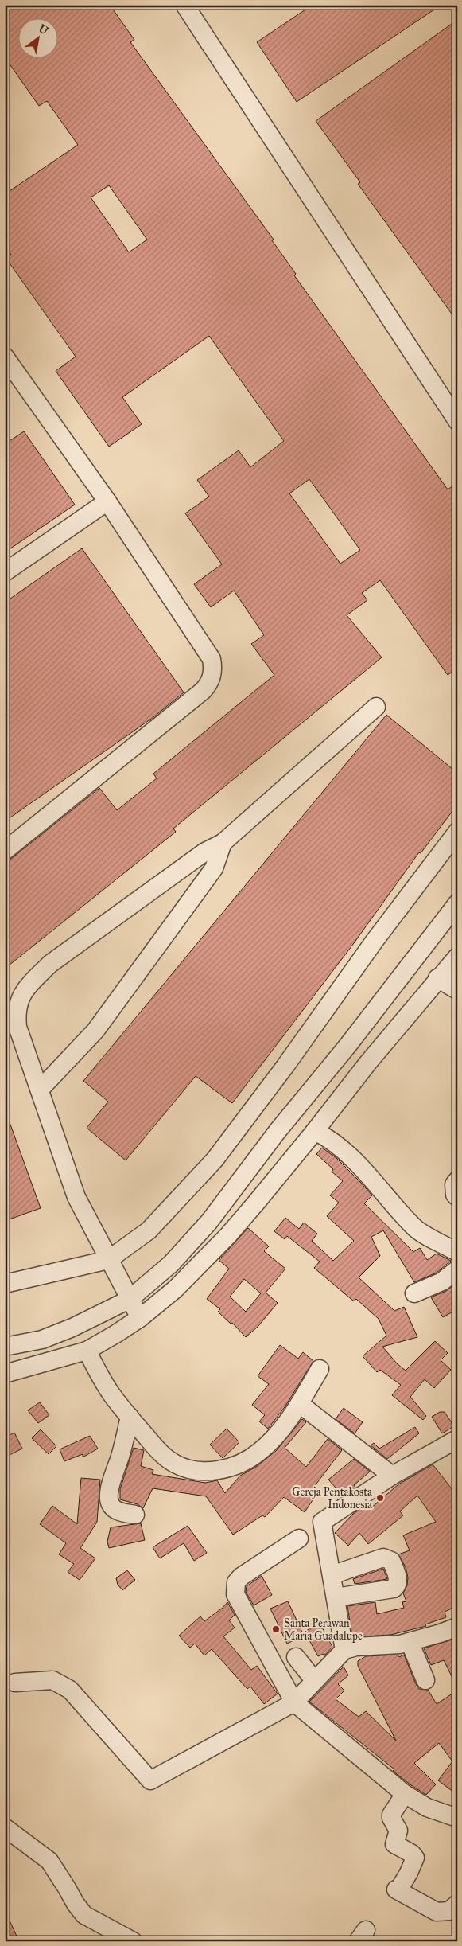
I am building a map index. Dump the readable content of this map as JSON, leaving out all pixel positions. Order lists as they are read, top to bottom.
{
  "places": ["Gereja Pentakosta Indonesia", "Santa Perawan Maria Guadalupe"],
  "north": "top right"
}
